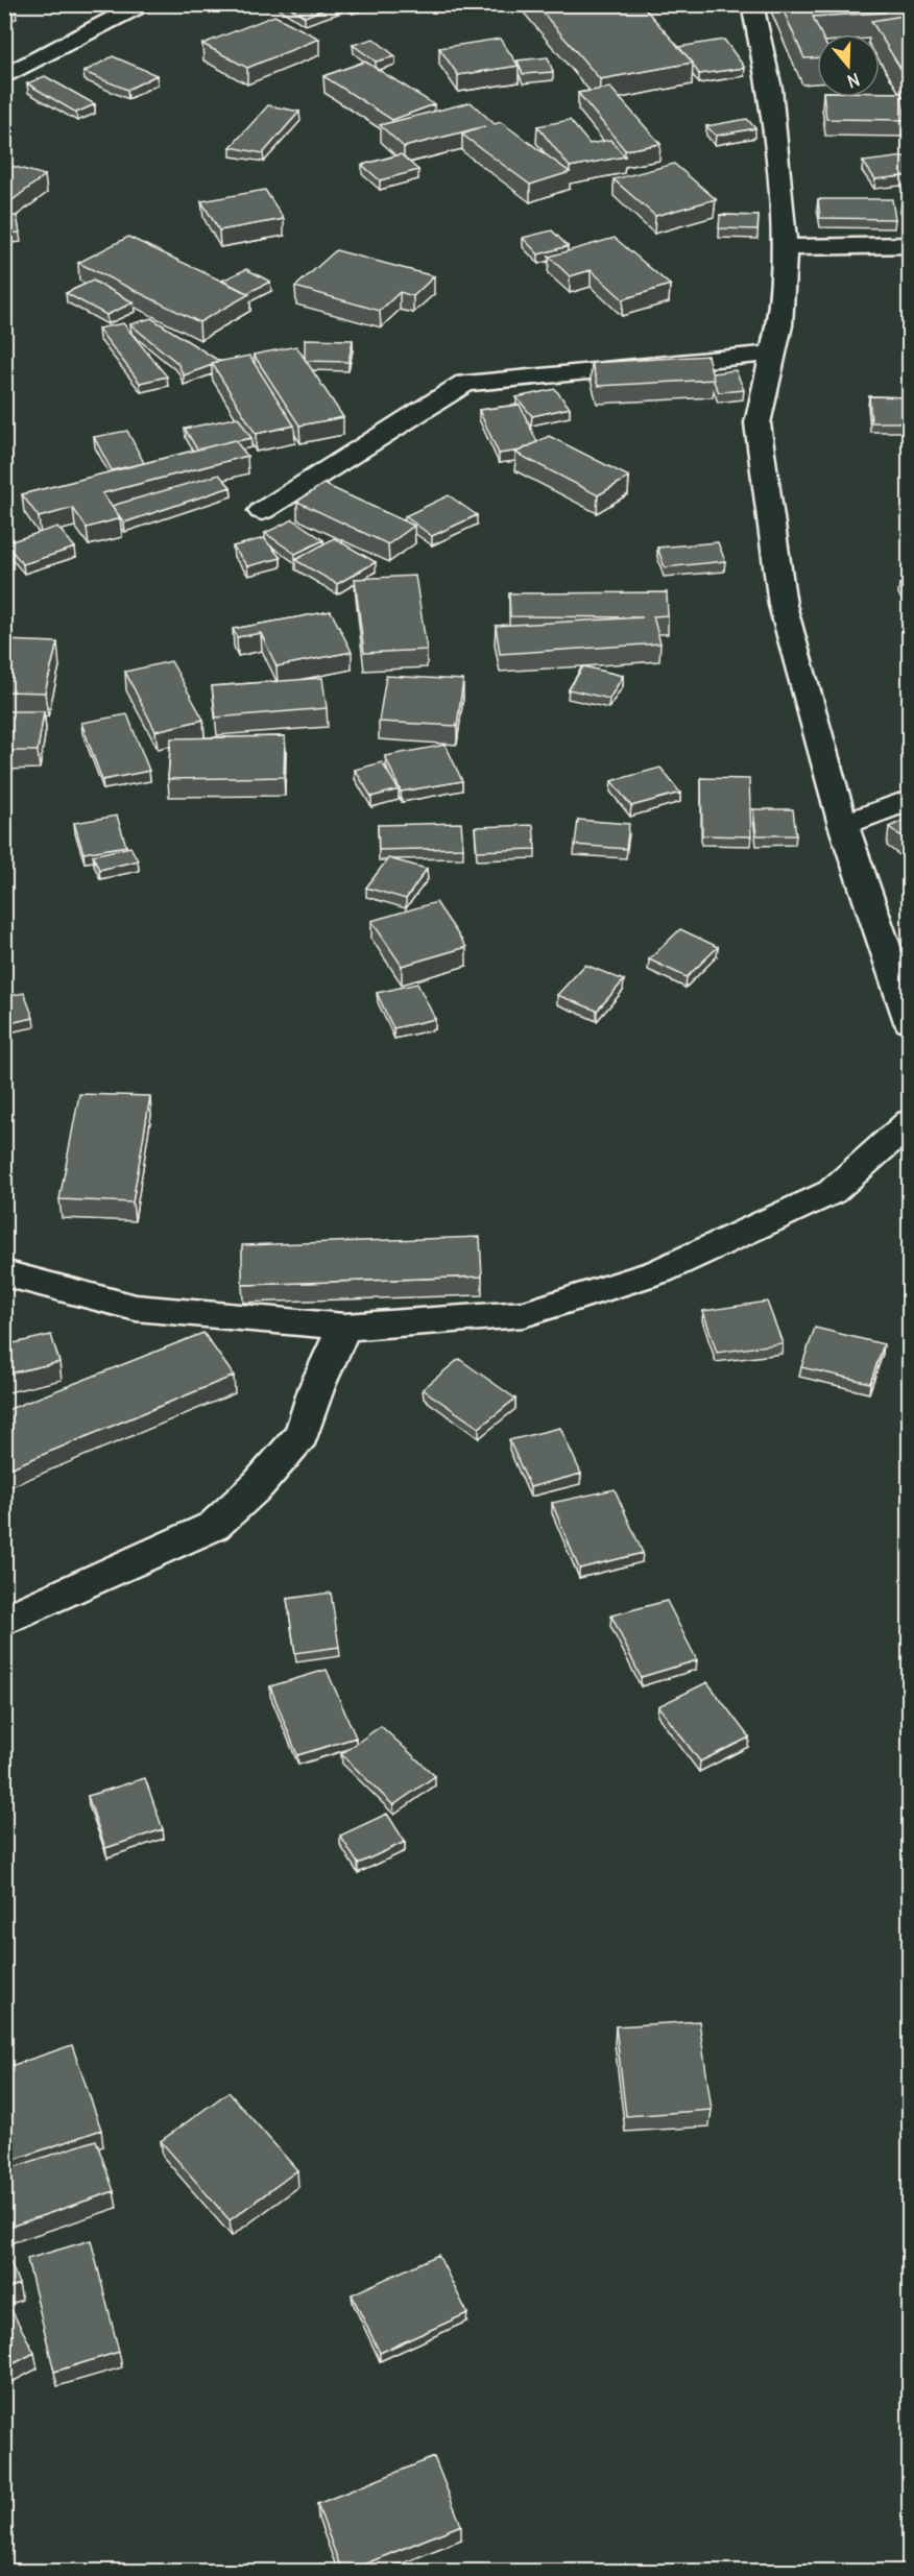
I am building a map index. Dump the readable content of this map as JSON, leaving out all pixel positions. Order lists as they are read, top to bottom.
{
  "north": "bottom"
}
